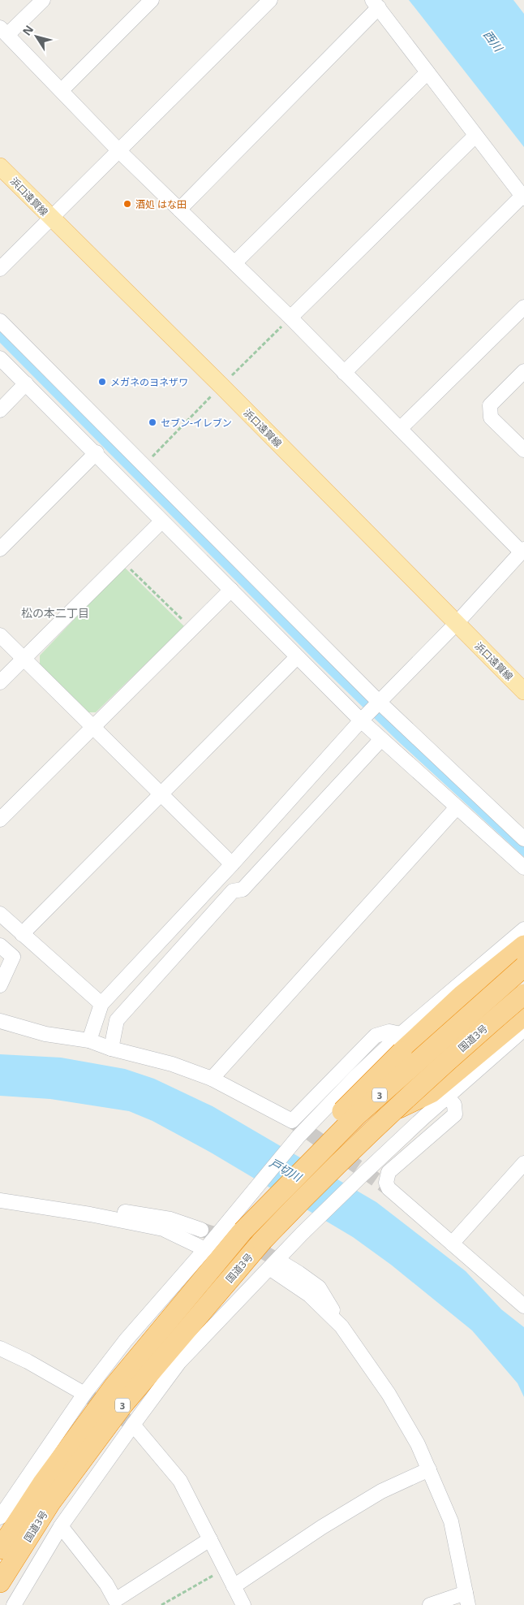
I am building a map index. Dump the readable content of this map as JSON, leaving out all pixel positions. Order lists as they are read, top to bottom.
{
  "streets": {
    "highway": ["国道3号", "3"],
    "main road": ["浜口遠賀線"]
  },
  "districts": ["松の本二丁目"],
  "water": ["西川", "戸切川"],
  "places": ["酒処 はな田", "メガネのヨネザワ", "セブン-イレブン"],
  "north": "top left"
}
